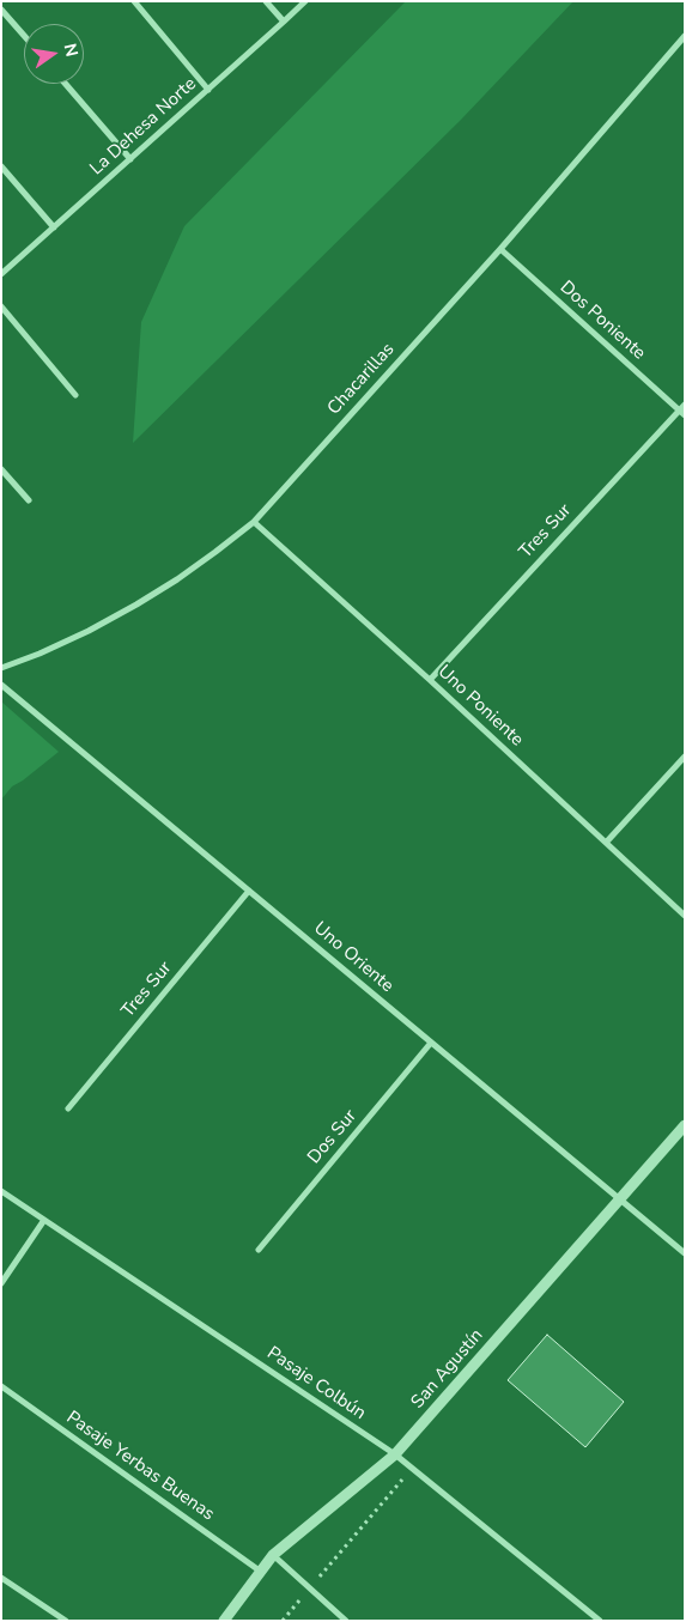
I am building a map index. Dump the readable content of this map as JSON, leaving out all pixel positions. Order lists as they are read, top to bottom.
{
  "streets": {
    "street": [
      "La Dehesa Norte",
      "Dos Poniente",
      "Chacarillas",
      "Tres Sur",
      "Uno Poniente",
      "Uno Oriente",
      "Dos Sur",
      "San Agustín",
      "Pasaje Colbún",
      "Pasaje Yerbas Buenas"
    ]
  },
  "crossings": [
    ["Dos Poniente", "Chacarillas"],
    ["Dos Poniente", "Tres Sur"],
    ["Chacarillas", "Uno Poniente"],
    ["Tres Sur", "Uno Poniente"],
    ["Tres Sur", "Uno Oriente"],
    ["Uno Oriente", "Dos Sur"],
    ["Uno Oriente", "San Agustín"],
    ["San Agustín", "Pasaje Colbún"],
    ["San Agustín", "Pasaje Yerbas Buenas"]
  ],
  "north": "right"
}
